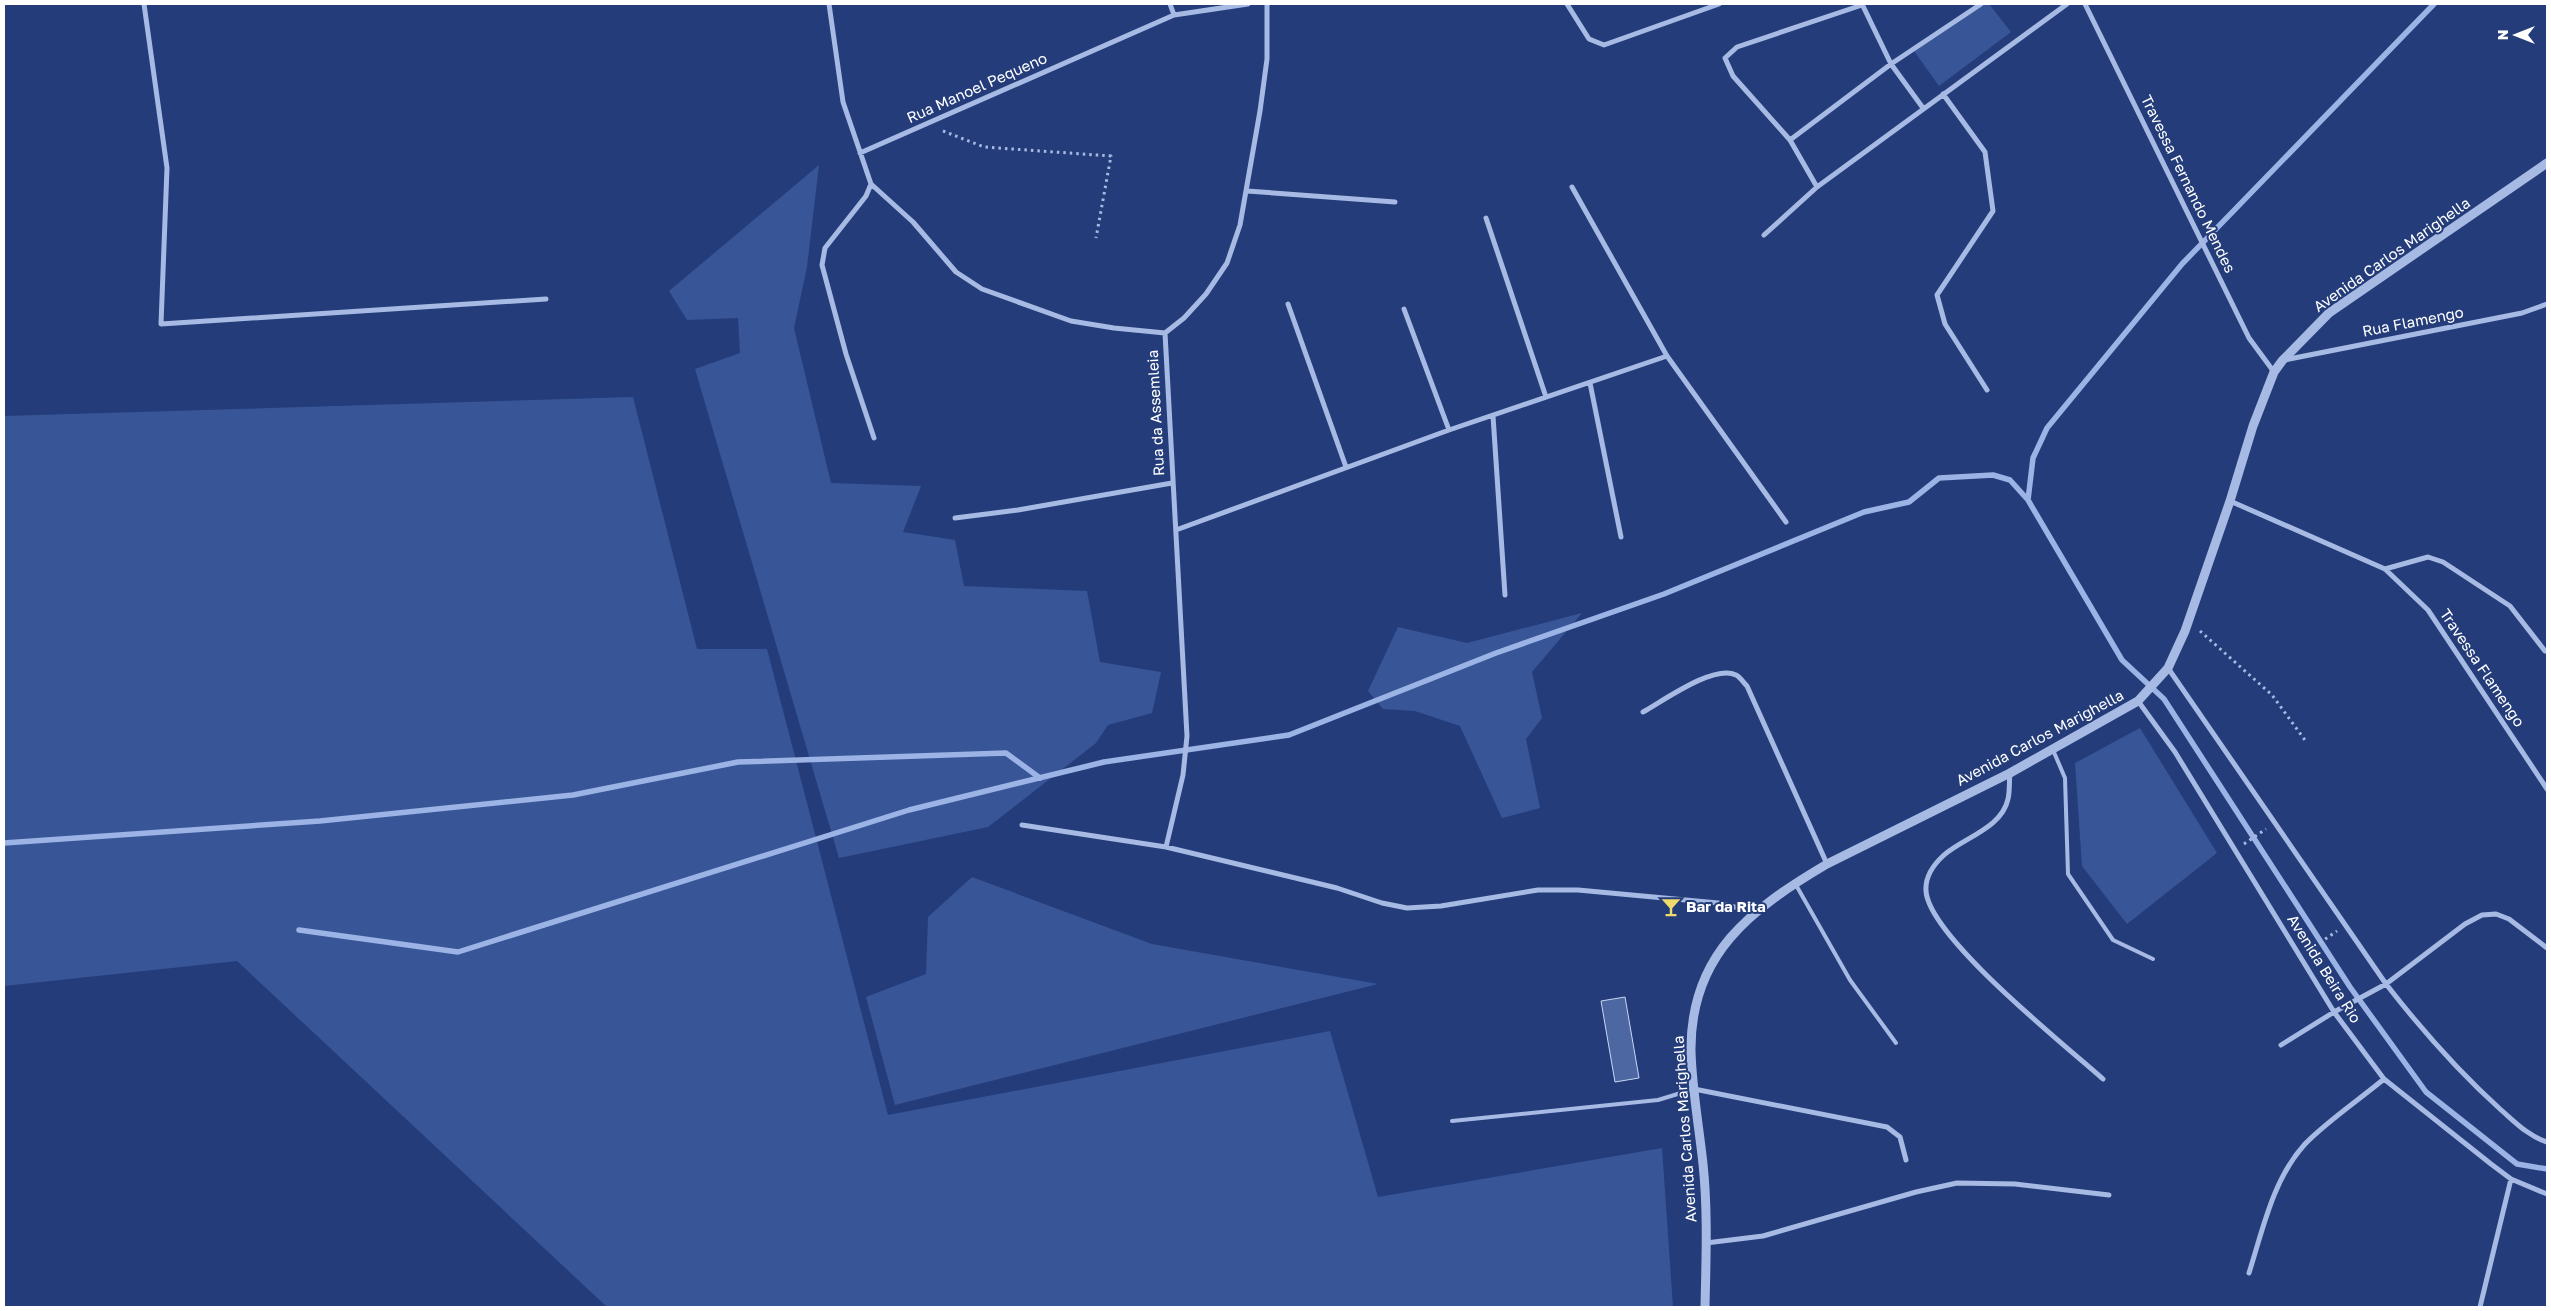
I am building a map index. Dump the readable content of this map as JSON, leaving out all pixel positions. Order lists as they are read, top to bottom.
{
  "streets": {
    "street": [
      "Rua Manoel Pequeno",
      "Travessa Fernando Mendes",
      "Avenida Carlos Marighella",
      "Rua Flamengo",
      "Rua da Assemleia",
      "Travessa Flamengo",
      "Avenida Beira Rio"
    ]
  },
  "crossings": [
    ["Travessa Fernando Mendes", "Avenida Carlos Marighella"],
    ["Avenida Carlos Marighella", "Rua Flamengo"],
    ["Avenida Carlos Marighella", "Travessa Flamengo"],
    ["Avenida Carlos Marighella", "Avenida Beira Rio"]
  ],
  "places": {
    "bar": ["Bar da Rita"]
  },
  "north": "left"
}
